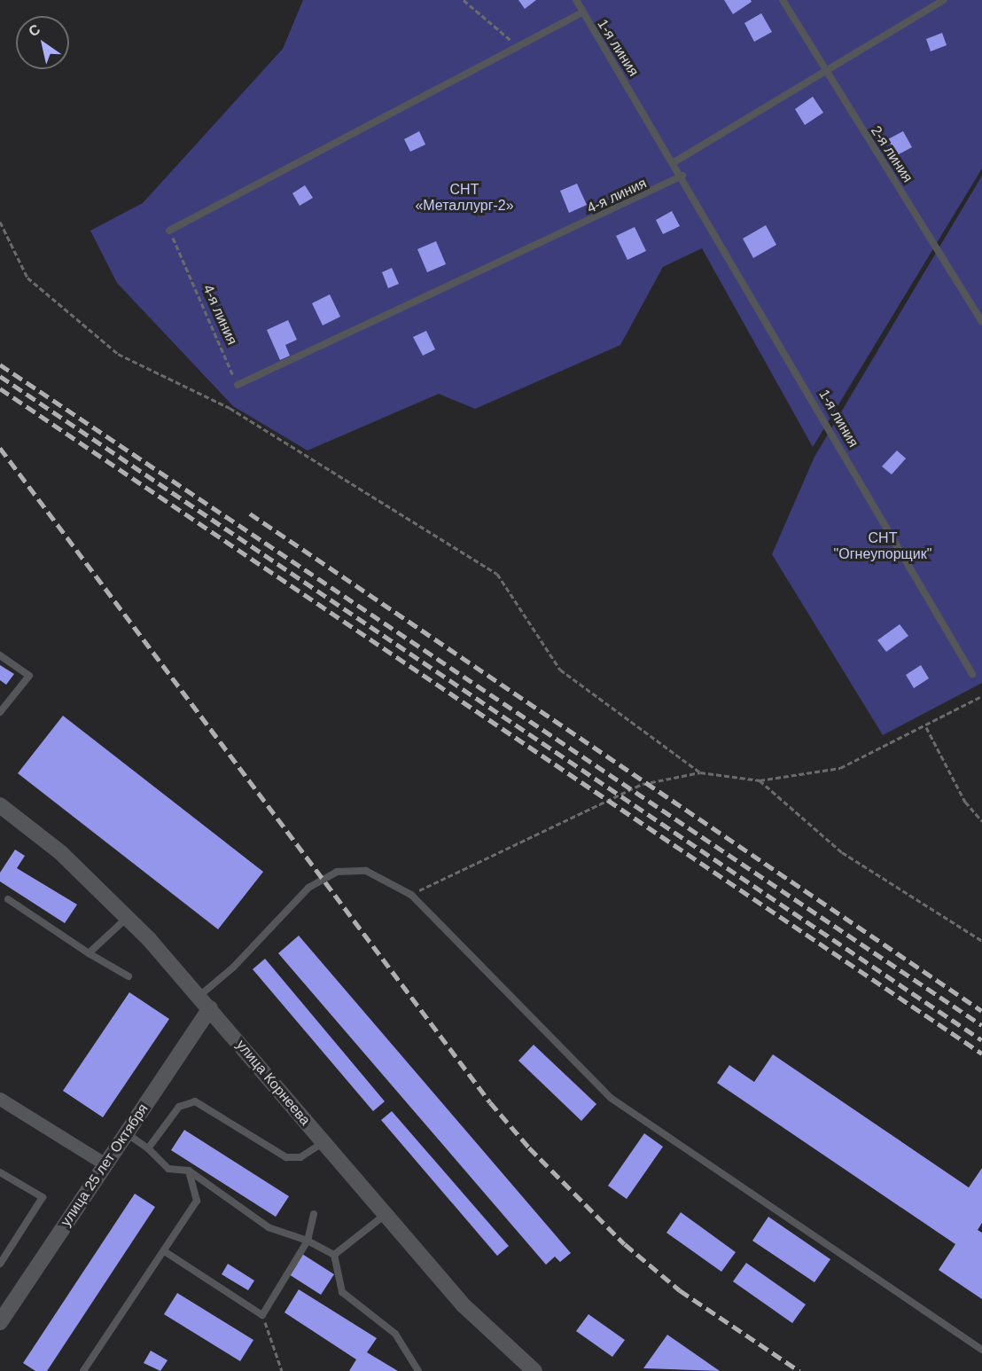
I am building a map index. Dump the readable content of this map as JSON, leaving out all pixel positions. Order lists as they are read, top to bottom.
{
  "streets": {
    "street": ["улица Корнеева", "улица 25 лет Октября"],
    "lane": ["1-я линия", "2-я линия", "4-я линия"]
  },
  "crossings": [
    ["1-я линия", "4-я линия"],
    ["улица Корнеева", "улица 25 лет Октября"]
  ],
  "parks": ["СНТ «Металлург-2»", "СНТ \"Огнеупорщик\""],
  "north": "top left"
}
